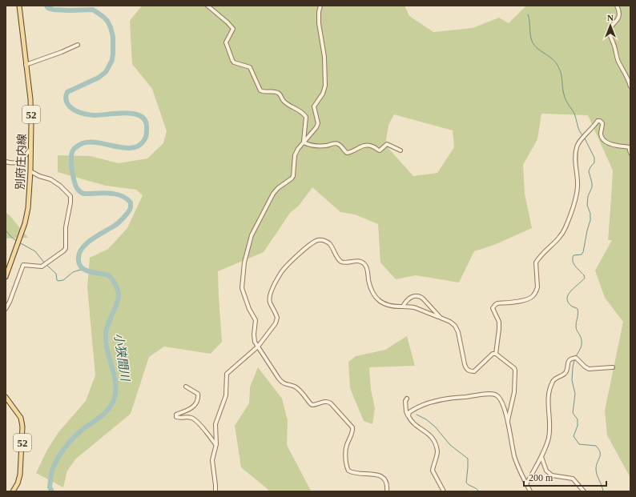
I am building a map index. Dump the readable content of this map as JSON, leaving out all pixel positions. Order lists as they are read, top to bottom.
{
  "streets": {
    "main road": ["52", "別府庄内線"]
  },
  "water": ["小狭間川"],
  "scale_bar": "200 m",
  "north": "top"
}
